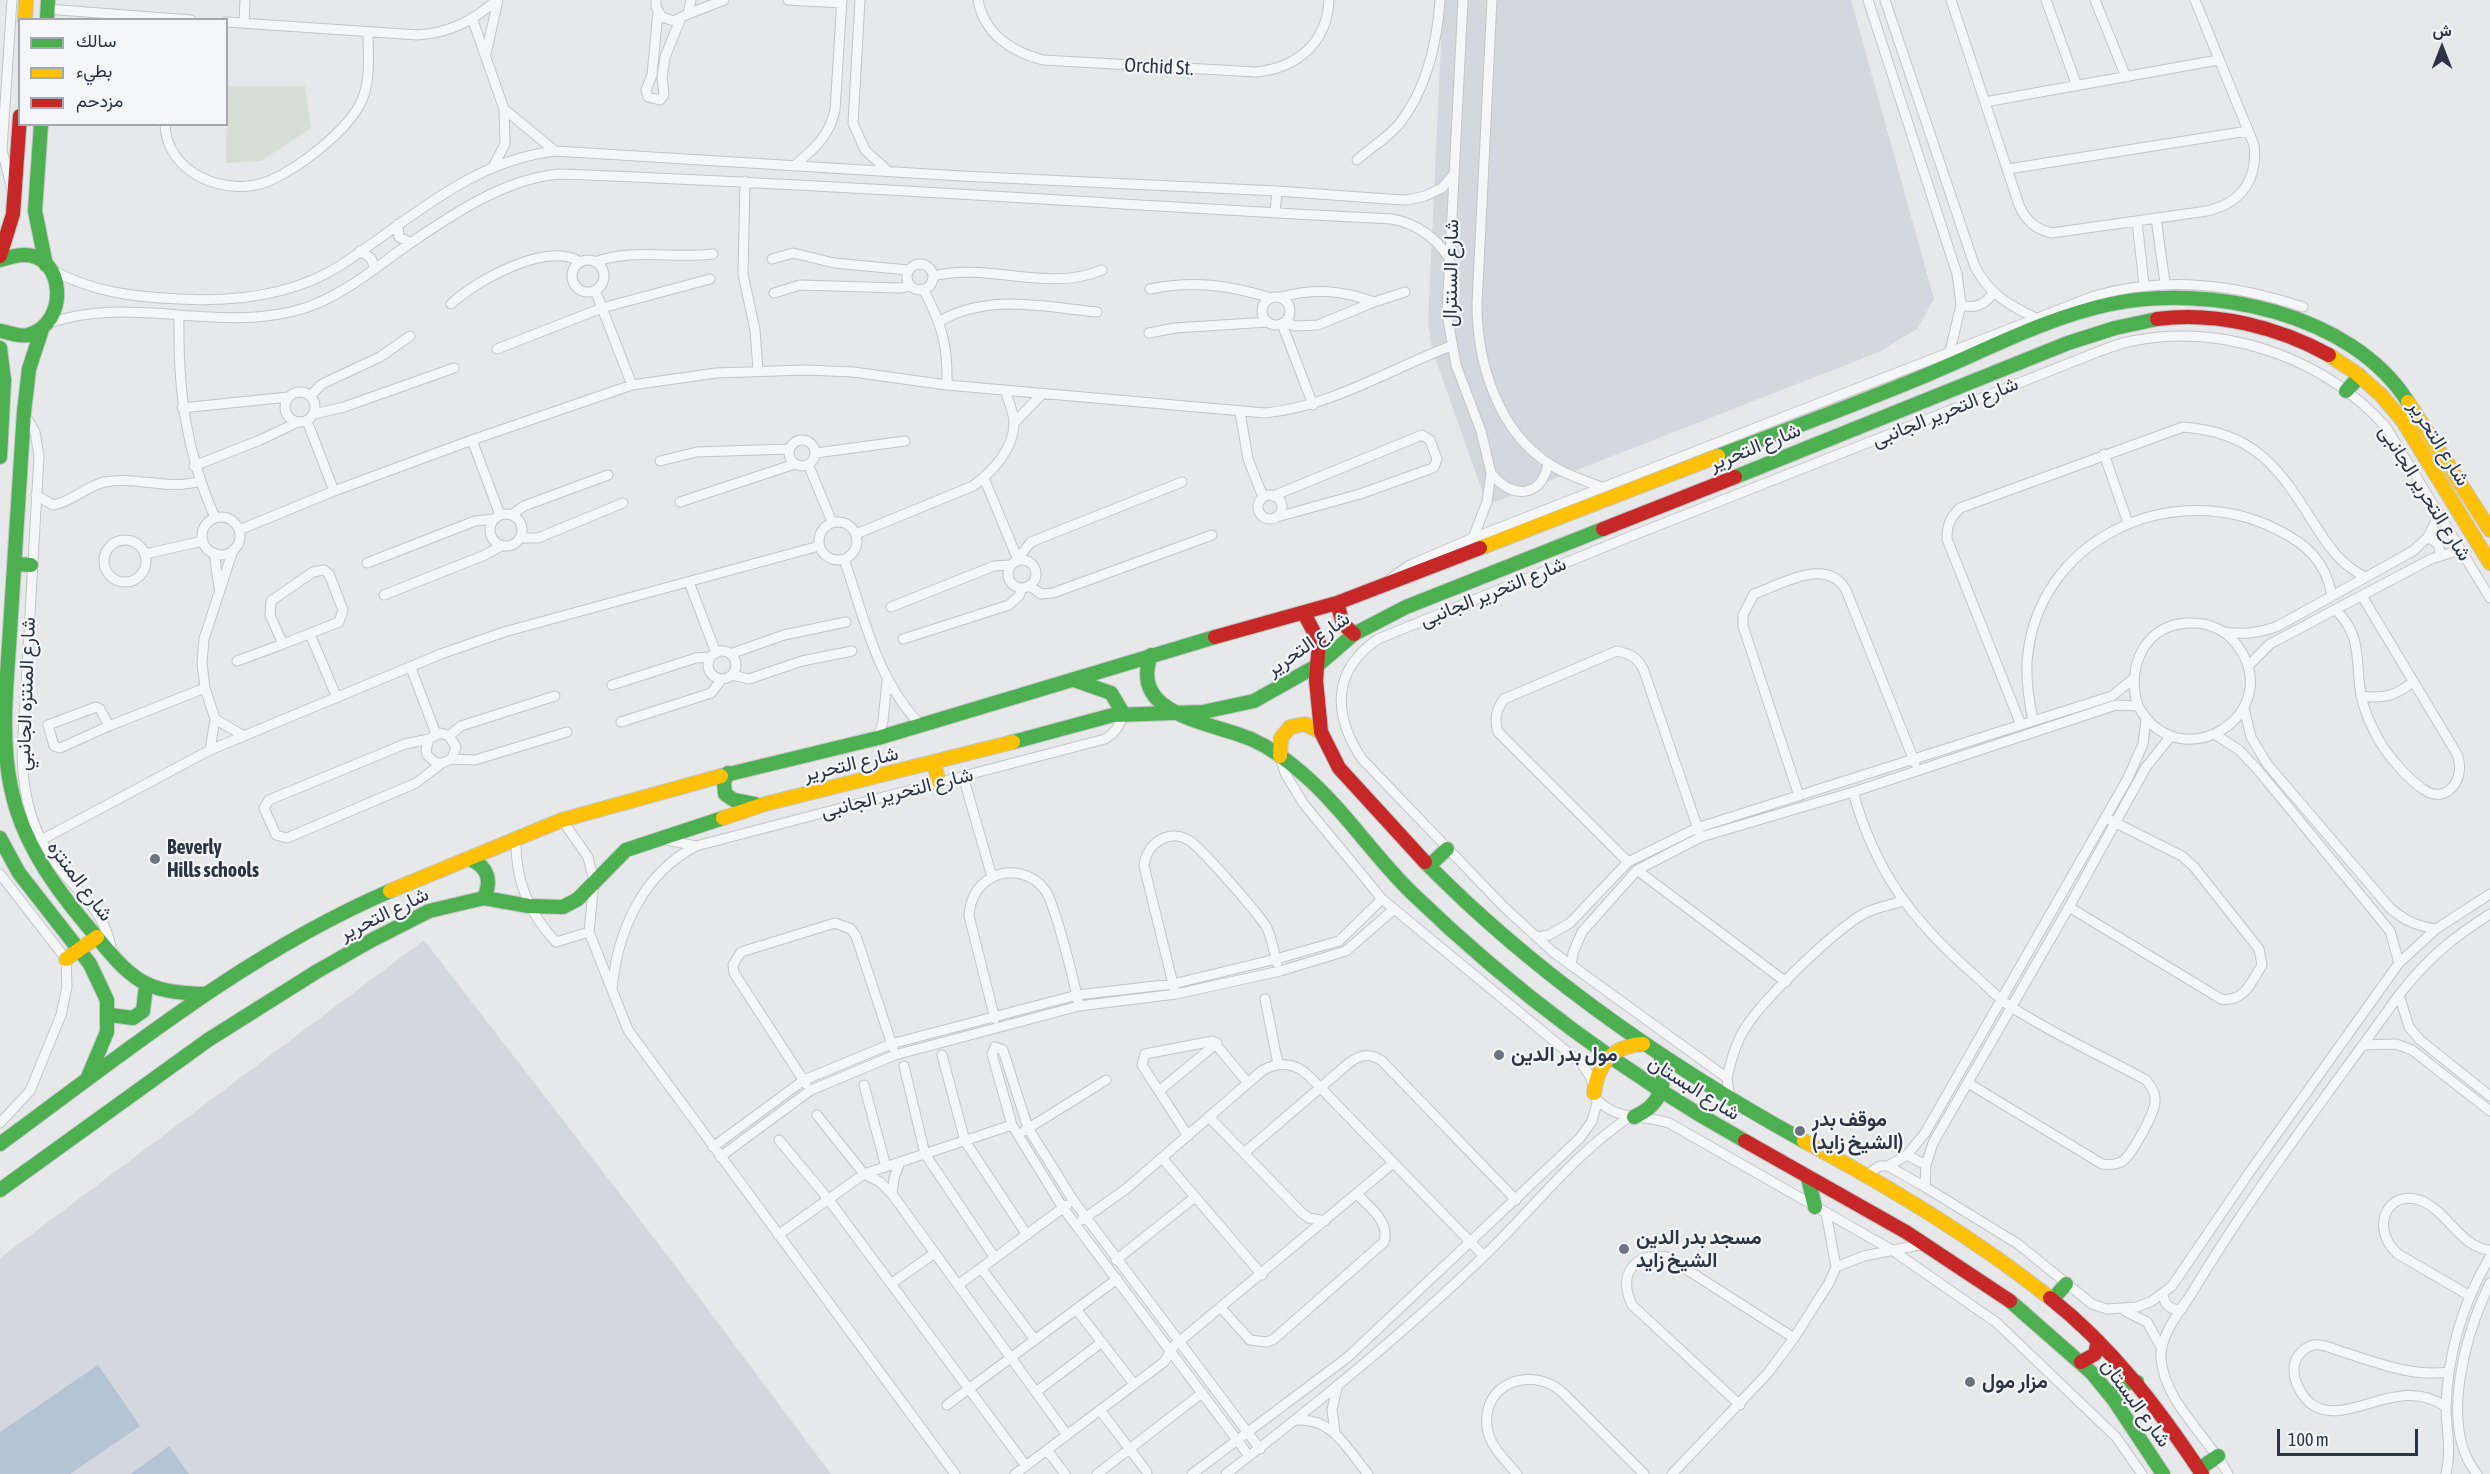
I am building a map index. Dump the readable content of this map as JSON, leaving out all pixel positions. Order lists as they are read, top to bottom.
{
  "streets": {
    "street": [
      "Orchid St.",
      "شارع السنترال",
      "شارع التحرير الجانبى",
      "شارع التحرير",
      "شارع المنتزه الجانبي",
      "شارع المنتزه",
      "شارع البستان"
    ]
  },
  "crossings": [
    ["شارع التحرير الجانبى", "شارع التحرير"],
    ["شارع التحرير", "شارع المنتزه"],
    ["شارع التحرير", "شارع البستان"],
    ["شارع المنتزه الجانبي", "شارع المنتزه"]
  ],
  "places": [
    "Beverly Hills schools",
    "مول بدر الدين",
    "موقف بدر (الشيخ زايد)",
    "مسجد بدر الدين الشيخ زايد",
    "مزار مول"
  ],
  "legend": ["سالك", "بطيء", "مزدحم"],
  "scale_bar": "100 m",
  "north": "top"
}
